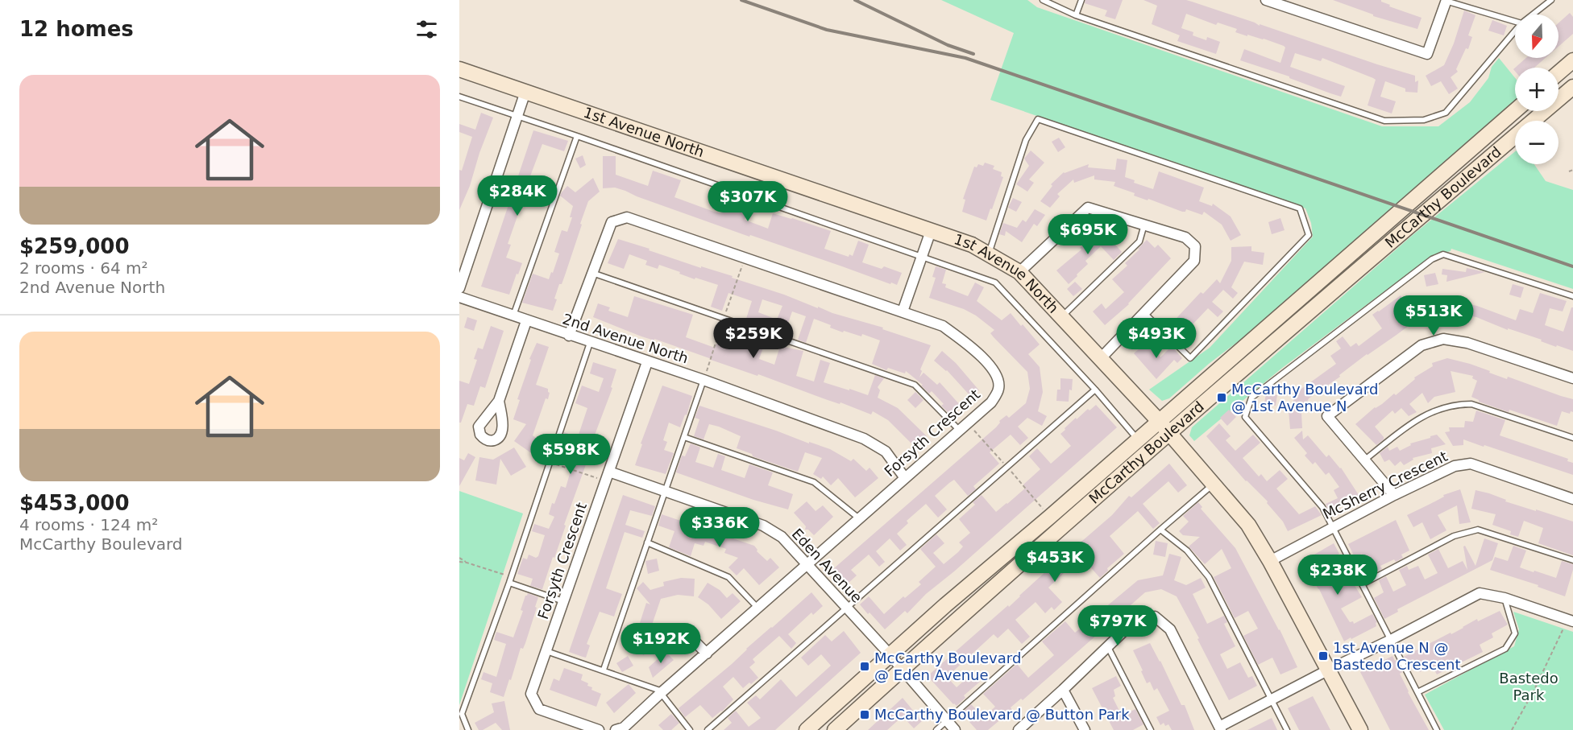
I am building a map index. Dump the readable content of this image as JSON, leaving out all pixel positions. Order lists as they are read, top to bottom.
{
  "streets": {
    "main road": ["1st Avenue North", "McCarthy Boulevard"],
    "street": [
      "2nd Avenue North",
      "Forsyth Crescent",
      "McSherry Crescent",
      "Eden Avenue"
    ]
  },
  "crossings": [
    ["1st Avenue North", "McCarthy Boulevard"],
    ["1st Avenue North", "McSherry Crescent"],
    ["McCarthy Boulevard", "Eden Avenue"],
    ["2nd Avenue North", "Forsyth Crescent"],
    ["Forsyth Crescent", "Eden Avenue"]
  ],
  "parks": ["Bastedo Park"],
  "places": {
    "transit": [
      "McCarthy Boulevard @ 1st Avenue N",
      "1st Avenue N @ Bastedo Crescent",
      "McCarthy Boulevard @ Eden Avenue",
      "McCarthy Boulevard @ Button Park"
    ]
  },
  "north": "bottom",
  "page": {
    "heading": "12 homes",
    "map_buttons": ["+", "−"],
    "list": [
      {
        "name": "$259,000",
        "note": "2 rooms · 64 m² · 2nd Avenue North"
      },
      {
        "name": "$453,000",
        "note": "4 rooms · 124 m² · McCarthy Boulevard"
      }
    ],
    "price": [
      "$284K",
      "$307K",
      "$695K",
      "$513K",
      "$259K",
      "$493K",
      "$598K",
      "$336K",
      "$453K",
      "$238K",
      "$797K",
      "$192K"
    ]
  }
}
